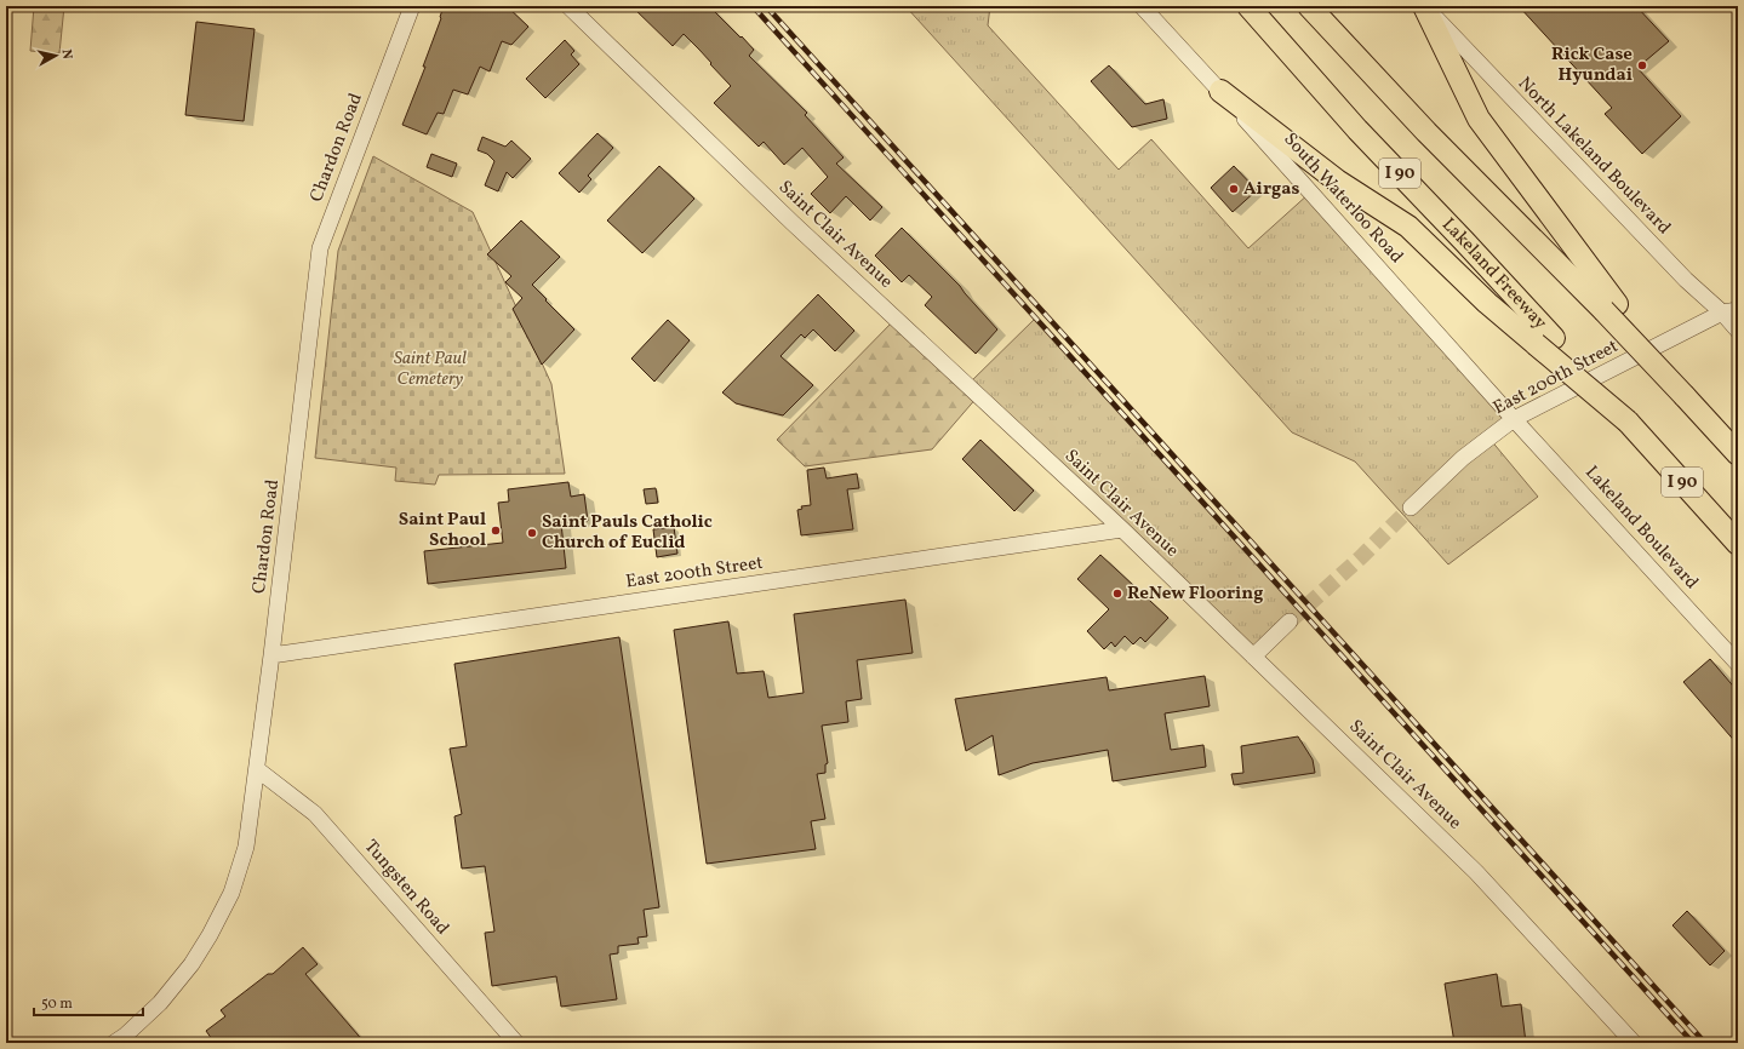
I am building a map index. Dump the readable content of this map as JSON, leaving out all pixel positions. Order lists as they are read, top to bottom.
{
  "streets": {
    "highway": ["I 90", "Lakeland Freeway"],
    "street": [
      "Chardon Road",
      "North Lakeland Boulevard",
      "South Waterloo Road",
      "Saint Clair Avenue",
      "East 200th Street",
      "Lakeland Boulevard",
      "Tungsten Road"
    ]
  },
  "crossings": [
    ["Chardon Road", "East 200th Street"],
    ["Chardon Road", "Tungsten Road"],
    ["North Lakeland Boulevard", "East 200th Street"],
    ["South Waterloo Road", "East 200th Street"],
    ["South Waterloo Road", "Lakeland Boulevard"],
    ["Saint Clair Avenue", "East 200th Street"],
    ["East 200th Street", "Lakeland Boulevard"]
  ],
  "parks": ["Saint Paul Cemetery"],
  "places": [
    "Rick Case Hyundai",
    "Airgas",
    "Saint Paul School",
    "Saint Pauls Catholic Church of Euclid",
    "ReNew Flooring"
  ],
  "scale_bar": "50 m",
  "north": "right"
}
